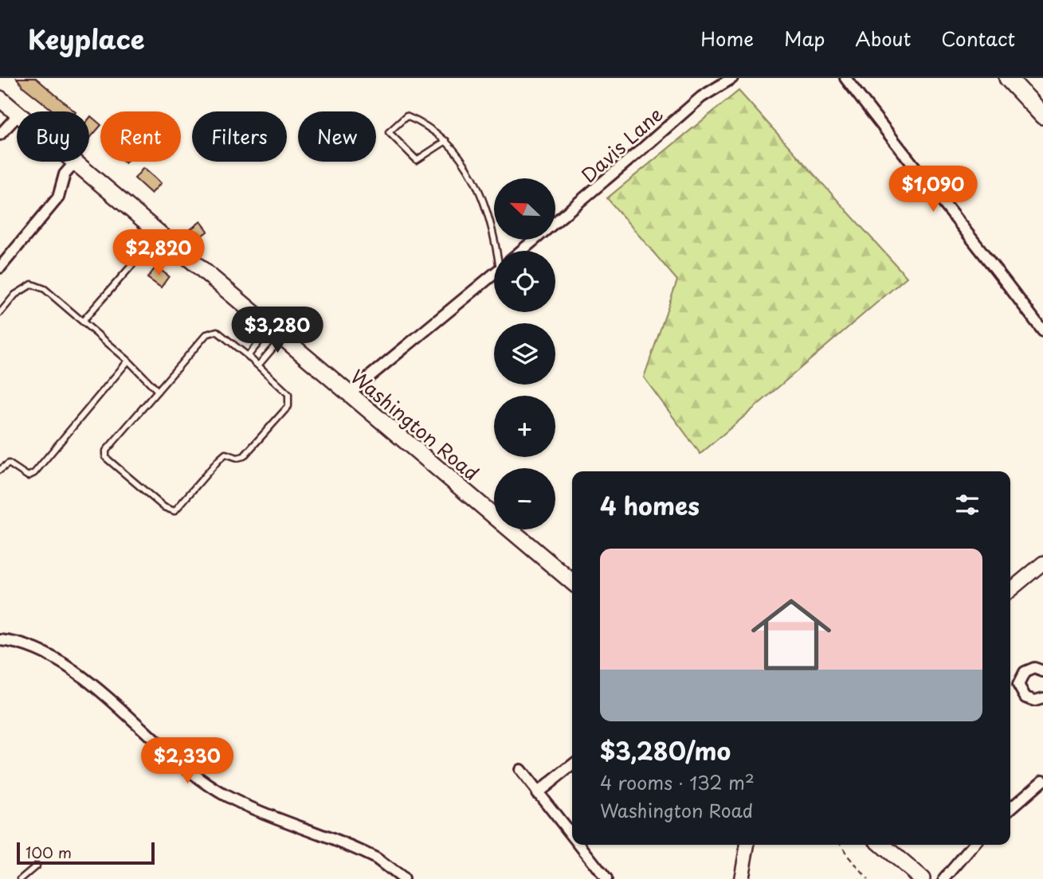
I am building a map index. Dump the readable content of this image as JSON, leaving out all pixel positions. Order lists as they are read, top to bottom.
{
  "streets": {
    "main road": ["Washington Road"],
    "street": ["Davis Lane"]
  },
  "scale_bar": "100 m",
  "north": "top left",
  "page": {
    "header": "Keyplace",
    "nav": [
      "Home",
      "Map",
      "About",
      "Contact"
    ],
    "chip": [
      "Buy",
      "Rent",
      "Filters",
      "New"
    ],
    "price": [
      "$1,090",
      "$2,820",
      "$3,280",
      "$2,330"
    ],
    "map_buttons": ["+", "−"],
    "heading": "4 homes",
    "list": [
      {
        "name": "$3,280/mo",
        "note": "4 rooms · 132 m² · Washington Road"
      }
    ],
    "scale": "100 m"
  }
}
